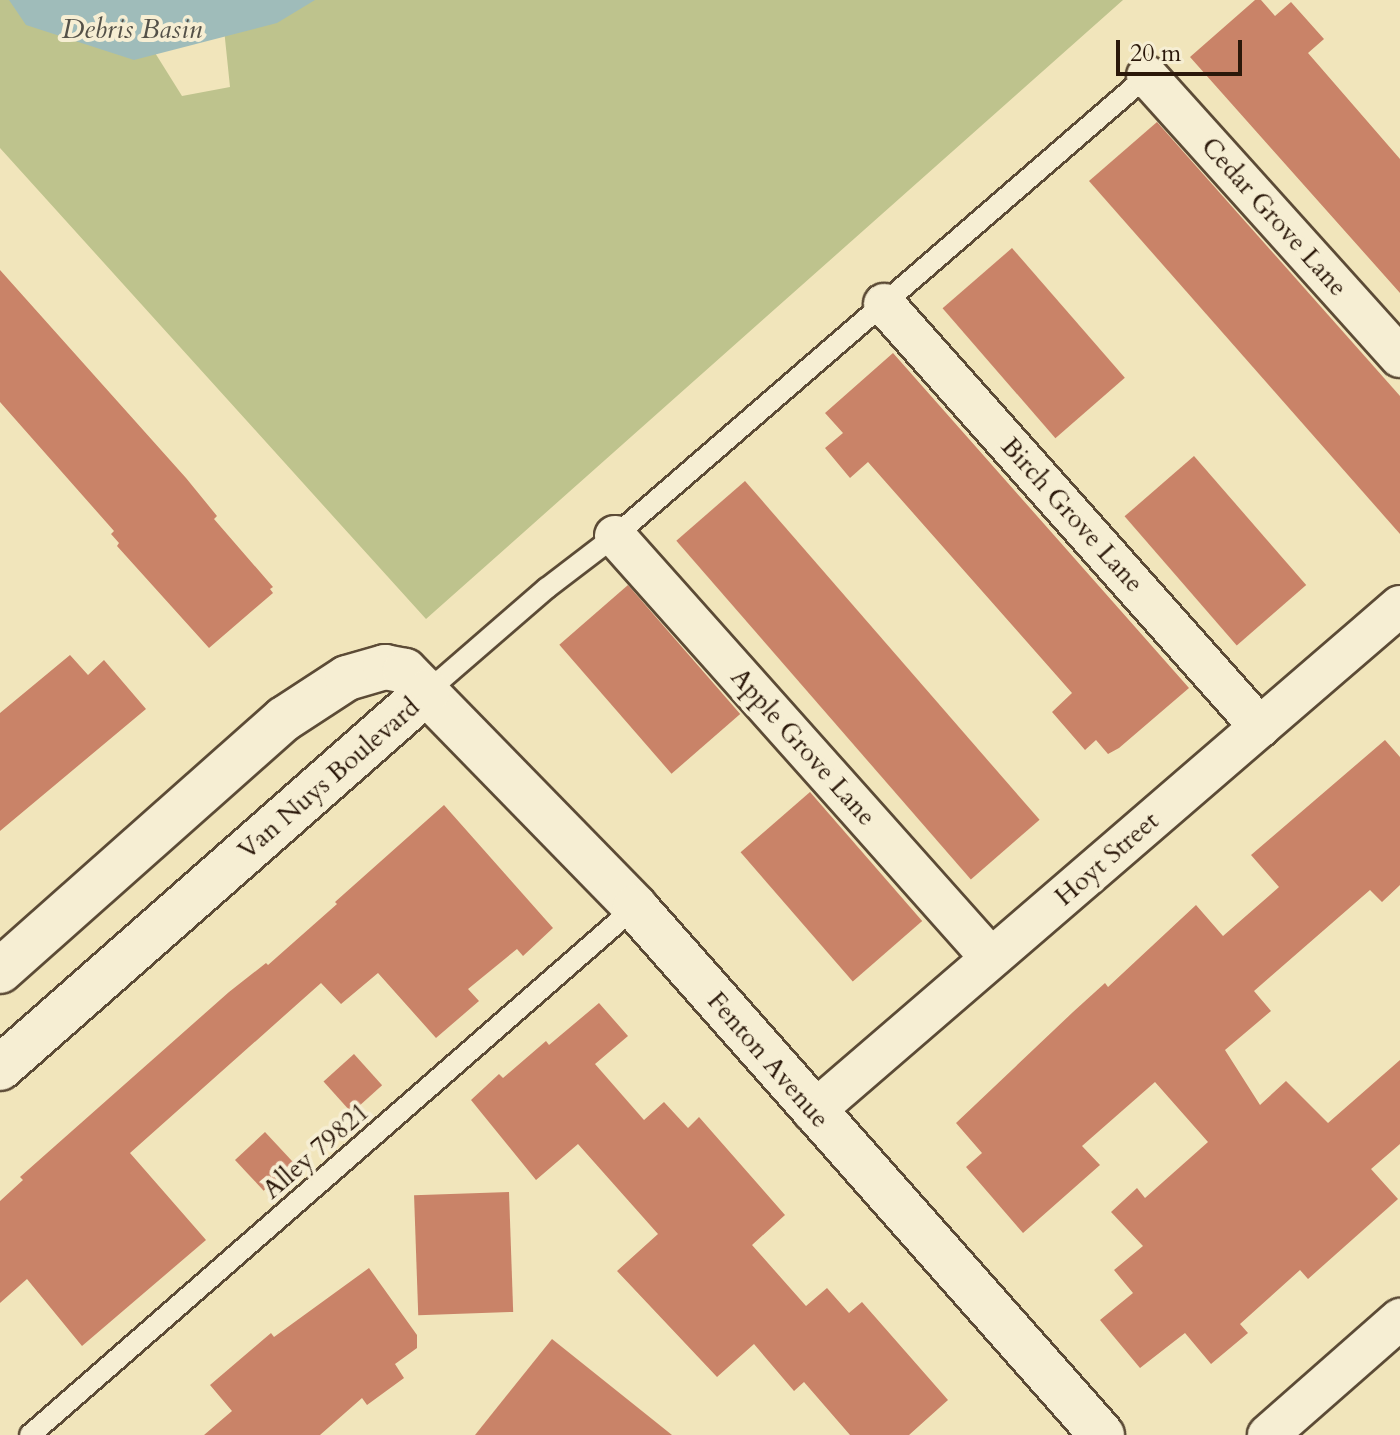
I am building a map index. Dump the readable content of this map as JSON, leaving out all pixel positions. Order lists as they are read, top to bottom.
{
  "streets": {
    "street": [
      "Cedar Grove Lane",
      "Birch Grove Lane",
      "Apple Grove Lane",
      "Van Nuys Boulevard",
      "Hoyt Street",
      "Fenton Avenue"
    ],
    "lane": ["Alley 79821"]
  },
  "crossings": [
    ["Birch Grove Lane", "Hoyt Street"],
    ["Apple Grove Lane", "Hoyt Street"],
    ["Van Nuys Boulevard", "Fenton Avenue"],
    ["Hoyt Street", "Fenton Avenue"],
    ["Fenton Avenue", "Alley 79821"]
  ],
  "water": ["Debris Basin"],
  "scale_bar": "20 m"
}
